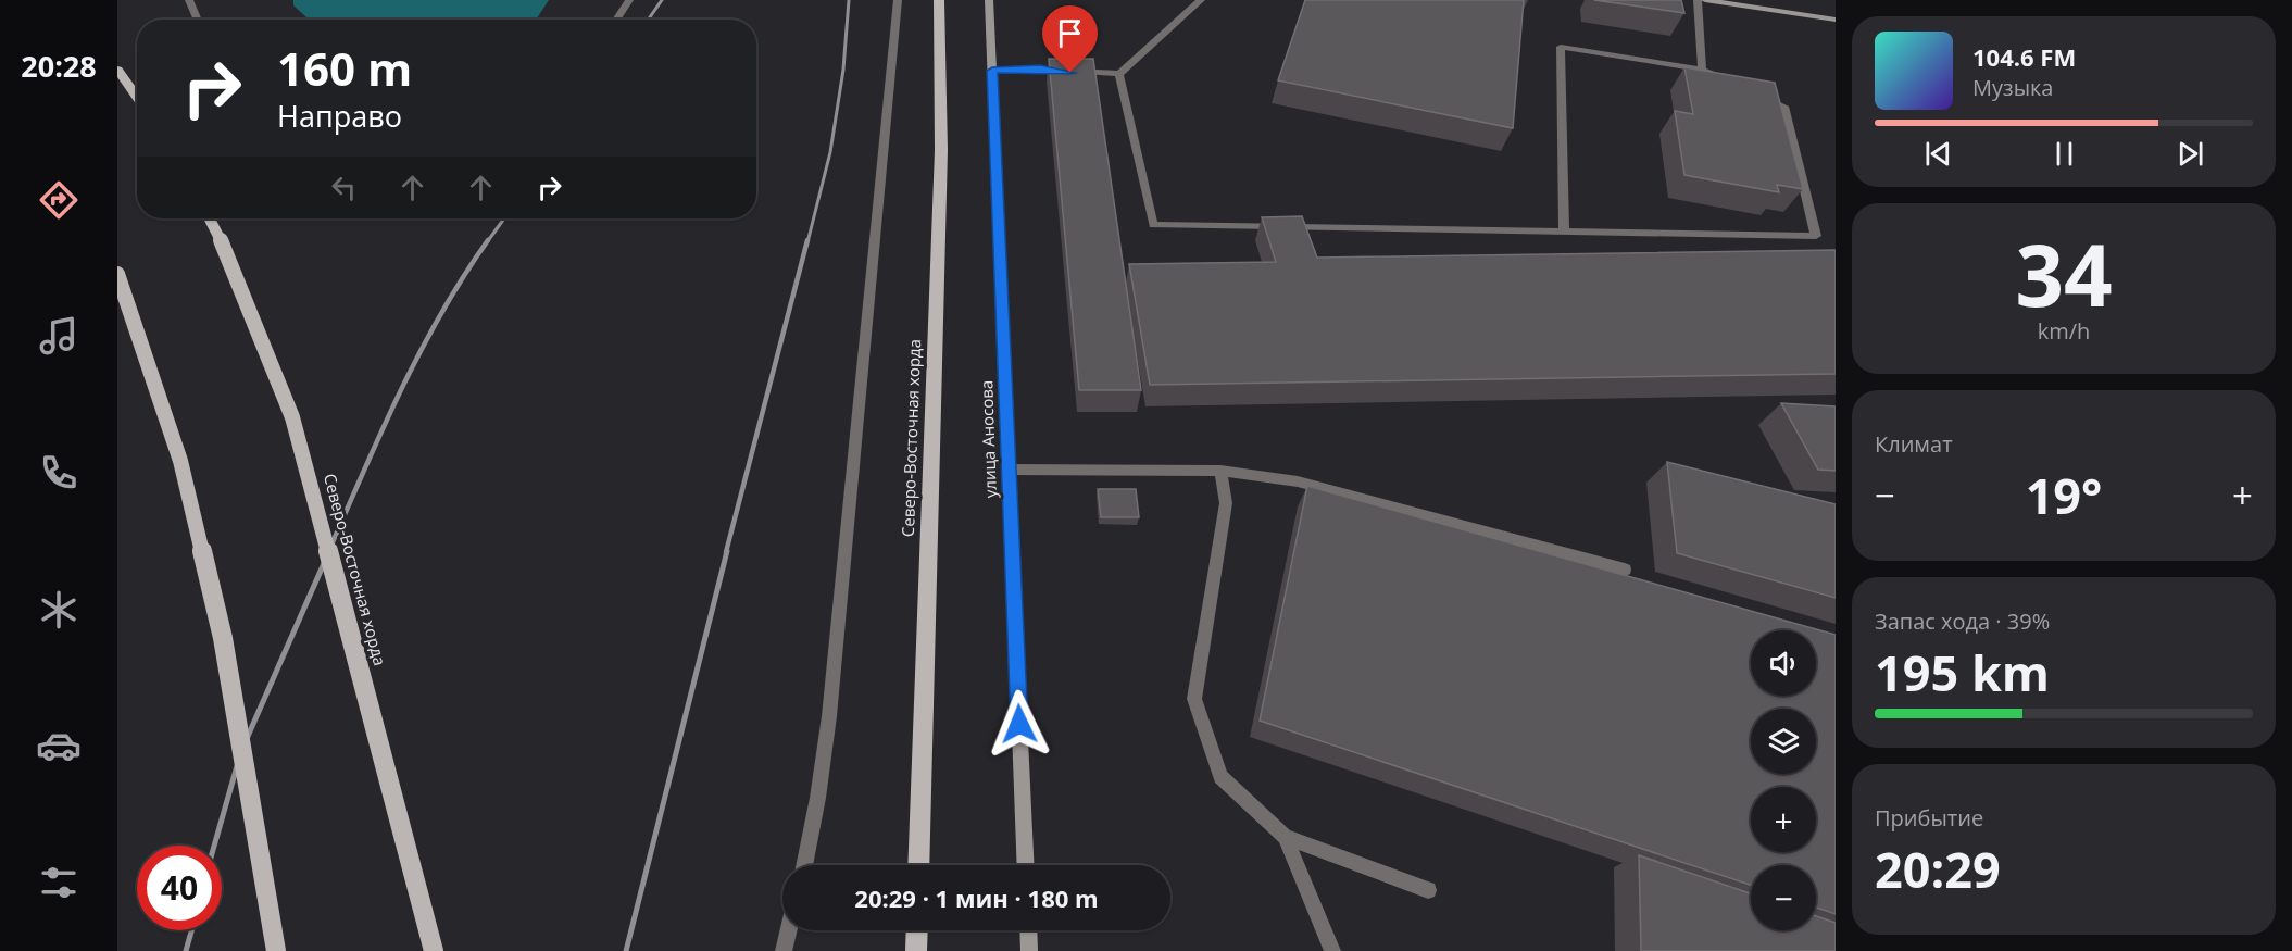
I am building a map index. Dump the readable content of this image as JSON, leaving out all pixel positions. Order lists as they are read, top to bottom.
{
  "streets": {
    "main road": ["Северо-Восточная хорда"],
    "street": ["улица Аносова"]
  },
  "page": {
    "tabs": "20:28",
    "turn": ["160 m", "Направо"],
    "song": ["104.6 FM", "Музыка"],
    "tile": [
      ["34", "km/h"],
      "Климат",
      ["Запас хода · 39%", "195 km"],
      ["Прибытие", "20:29"]
    ],
    "heat": ["−", "19°", "+"],
    "map_buttons": ["+", "−"],
    "limit": "40",
    "trip": "20:29 · 1 мин · 180 m"
  }
}
